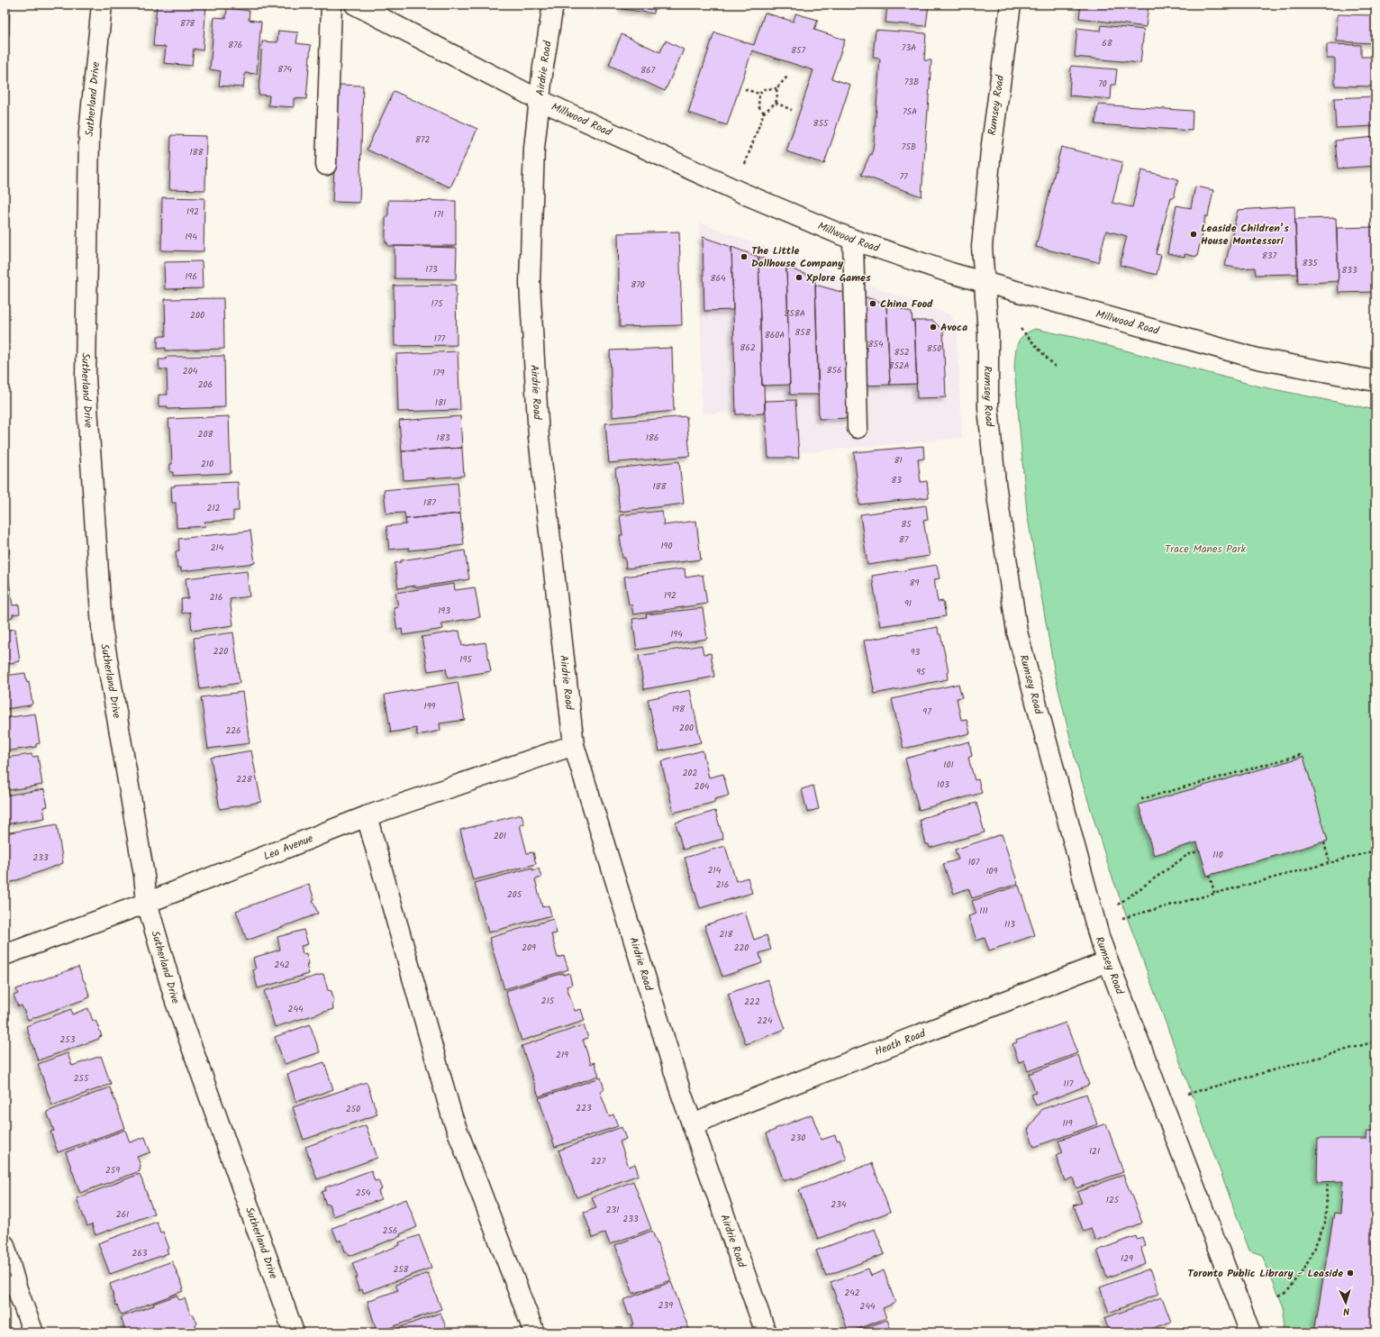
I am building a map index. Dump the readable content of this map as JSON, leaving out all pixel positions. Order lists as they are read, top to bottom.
{
  "streets": {
    "street": [
      "Airdrie Road",
      "Sutherland Drive",
      "Rumsey Road",
      "Millwood Road",
      "Lea Avenue",
      "Heath Road"
    ]
  },
  "crossings": [
    ["Airdrie Road", "Millwood Road"],
    ["Airdrie Road", "Lea Avenue"],
    ["Airdrie Road", "Heath Road"],
    ["Sutherland Drive", "Lea Avenue"],
    ["Rumsey Road", "Millwood Road"],
    ["Rumsey Road", "Heath Road"]
  ],
  "parks": ["Trace Manes Park"],
  "places": [
    "Leaside Children’s House Montessori",
    "The Little Dollhouse Company",
    "Xplore Games",
    "China Food",
    "Avoca",
    "Toronto Public Library - Leaside"
  ],
  "house_numbers": [
    "878",
    "68",
    "876",
    "73A",
    "857",
    "874",
    "867",
    "73B",
    "70",
    "75A",
    "855",
    "872",
    "75B",
    "188",
    "77",
    "192",
    "171",
    "194",
    "837",
    "835",
    "173",
    "833",
    "196",
    "864",
    "870",
    "175",
    "858A",
    "200",
    "858",
    "860A",
    "177",
    "854",
    "862",
    "850",
    "852",
    "852A",
    "856",
    "204",
    "179",
    "206",
    "181",
    "208",
    "183",
    "186",
    "81",
    "210",
    "83",
    "188",
    "187",
    "212",
    "85",
    "87",
    "190",
    "214",
    "89",
    "192",
    "216",
    "91",
    "193",
    "194",
    "220",
    "93",
    "195",
    "95",
    "199",
    "198",
    "97",
    "200",
    "226",
    "101",
    "202",
    "228",
    "103",
    "204",
    "201",
    "110",
    "233",
    "107",
    "214",
    "109",
    "216",
    "205",
    "111",
    "113",
    "218",
    "209",
    "220",
    "242",
    "215",
    "222",
    "244",
    "224",
    "253",
    "219",
    "255",
    "117",
    "223",
    "250",
    "119",
    "230",
    "121",
    "227",
    "259",
    "254",
    "125",
    "234",
    "231",
    "261",
    "233",
    "256",
    "263",
    "129",
    "258",
    "242",
    "239",
    "244"
  ],
  "north": "bottom"
}
